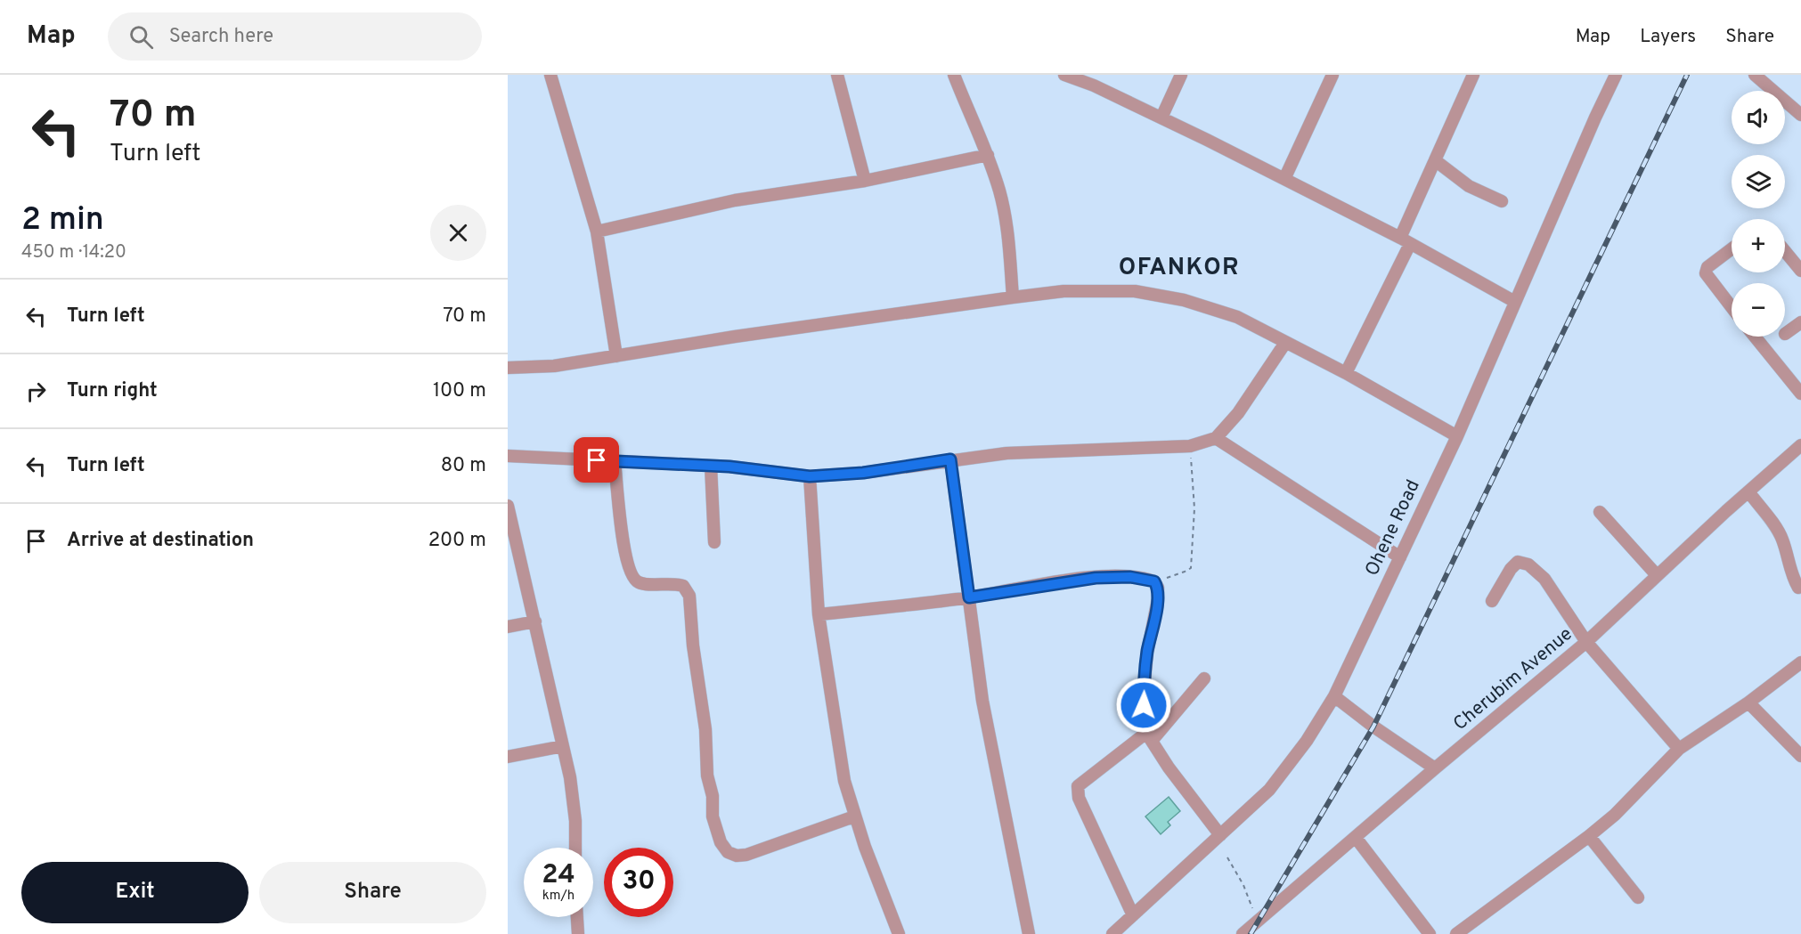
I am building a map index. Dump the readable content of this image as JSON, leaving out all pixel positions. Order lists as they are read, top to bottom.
{
  "streets": {
    "street": ["Ohene Road", "Cherubim Avenue"]
  },
  "districts": ["OFANKOR"],
  "page": {
    "header": "Map",
    "search": "Search here",
    "nav": ["Map", "Layers", "Share"],
    "turn": ["70 m", "Turn left"],
    "map_buttons": ["+", "−"],
    "heading": ["2 min", "450 m · 14:20"],
    "list": [
      {
        "name": "Turn left",
        "value": "70 m"
      },
      {
        "name": "Turn right",
        "value": "100 m"
      },
      {
        "name": "Turn left",
        "value": "80 m"
      },
      {
        "name": "Arrive at destination",
        "value": "200 m"
      }
    ],
    "speed": "24 km/h",
    "limit": "30",
    "buttons": ["Exit", "Share"]
  }
}
